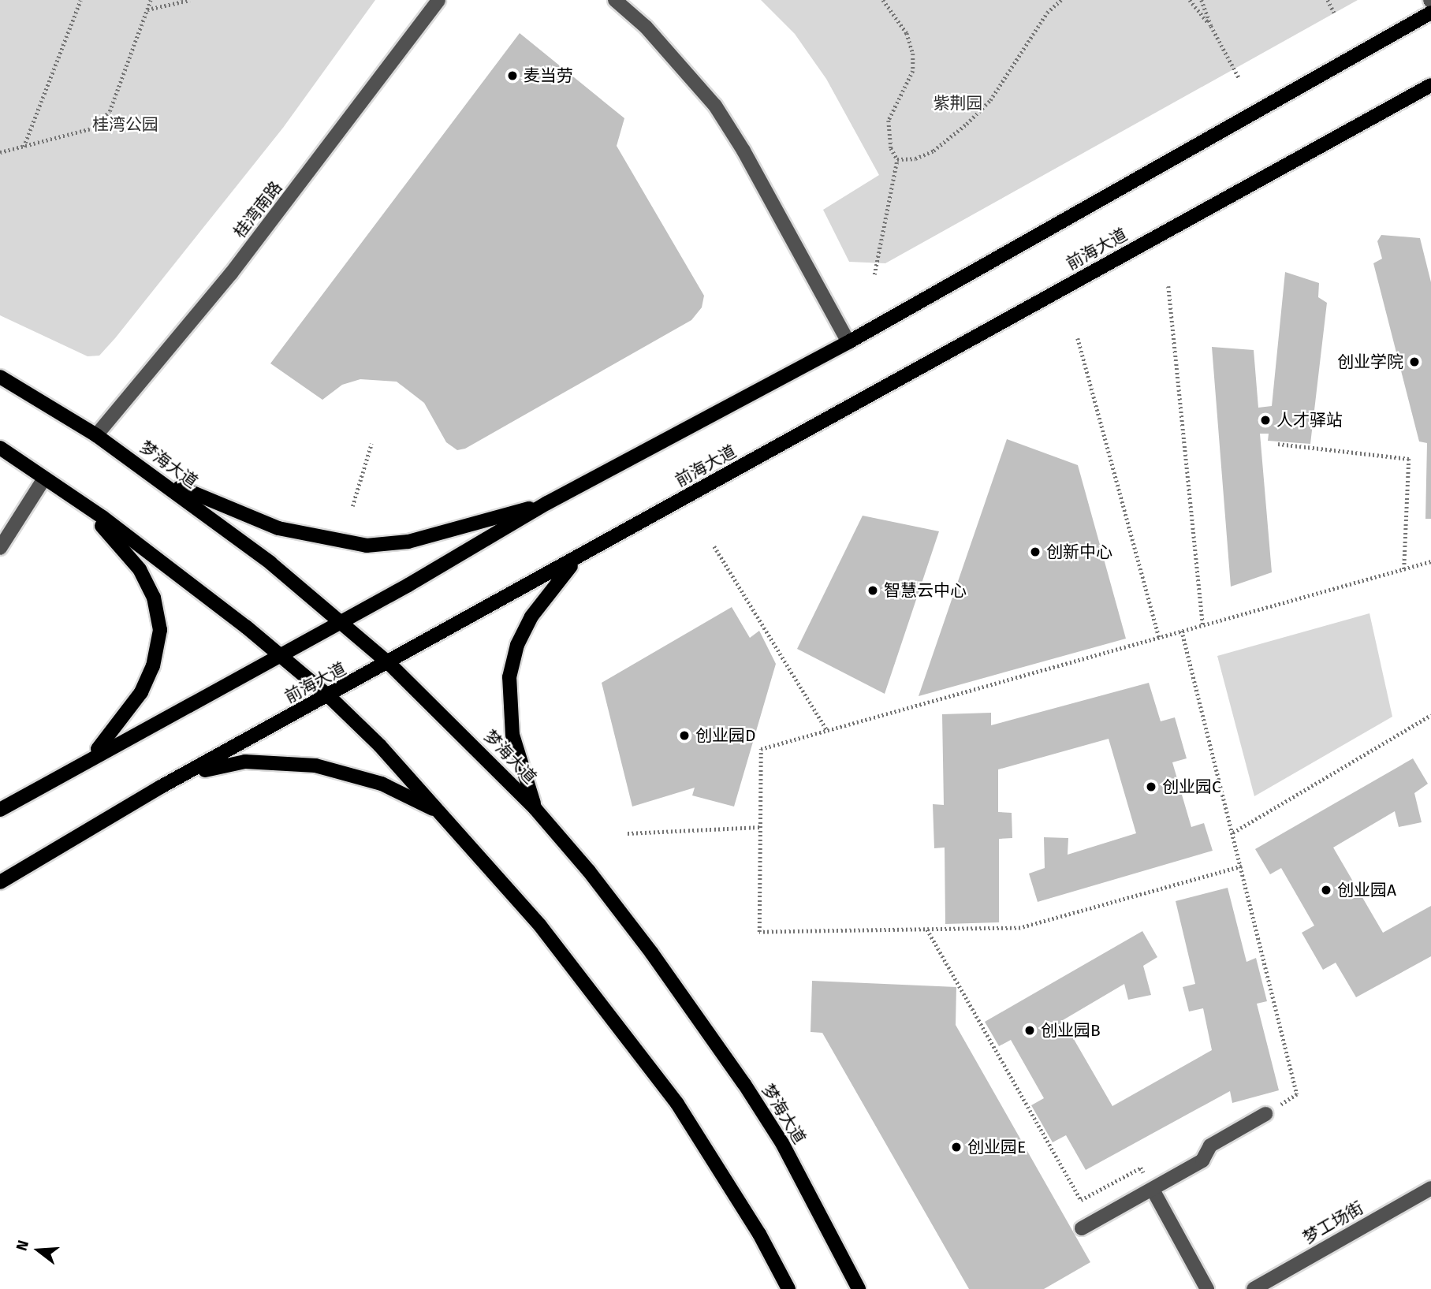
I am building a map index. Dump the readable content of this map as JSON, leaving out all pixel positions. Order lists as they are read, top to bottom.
{
  "streets": {
    "main road": ["前海大道", "梦海大道"],
    "street": ["桂湾南路", "梦工场街"]
  },
  "crossings": [
    ["桂湾南路", "梦海大道"],
    ["前海大道", "梦海大道"]
  ],
  "parks": ["紫荆园", "桂湾公园"],
  "places": [
    "麦当劳",
    "创业学院",
    "人才驿站",
    "创新中心",
    "智慧云中心",
    "创业园D",
    "创业园C",
    "创业园A",
    "创业园B",
    "创业园E"
  ],
  "north": "left"
}
